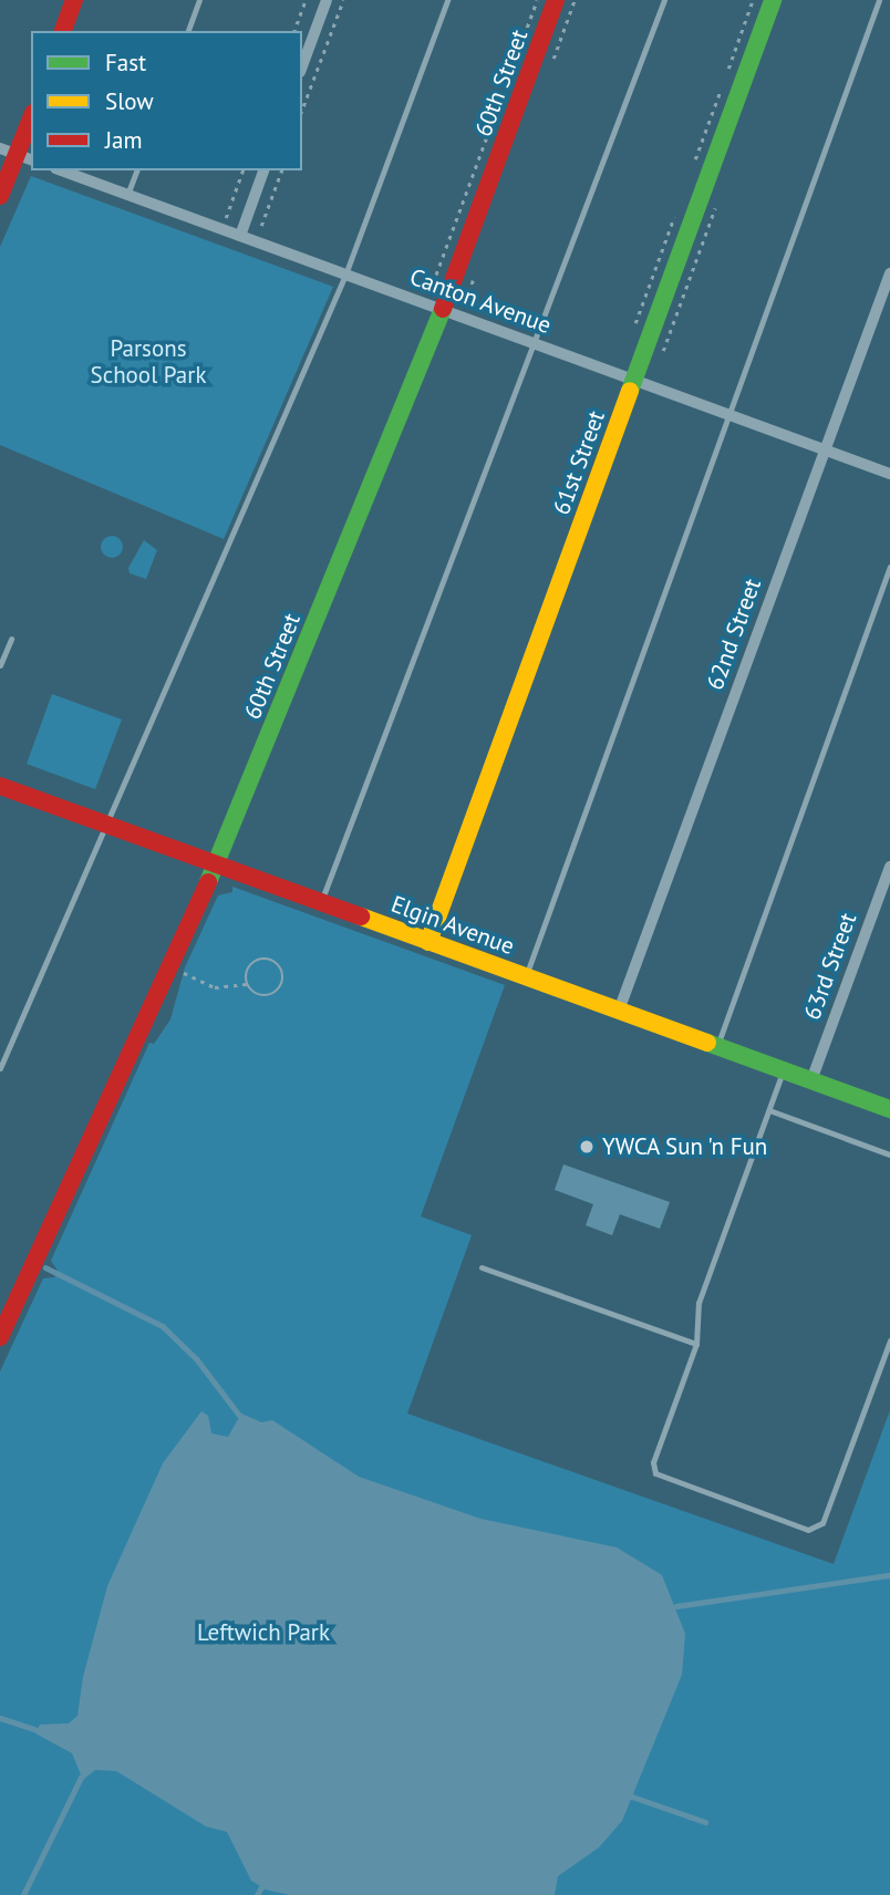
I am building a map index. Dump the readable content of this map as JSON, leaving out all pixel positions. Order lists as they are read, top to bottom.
{
  "streets": {
    "street": [
      "60th Street",
      "Canton Avenue",
      "61st Street",
      "62nd Street",
      "Elgin Avenue",
      "63rd Street"
    ]
  },
  "crossings": [
    ["60th Street", "Canton Avenue"],
    ["60th Street", "Elgin Avenue"],
    ["Canton Avenue", "61st Street"],
    ["Canton Avenue", "62nd Street"],
    ["61st Street", "Elgin Avenue"],
    ["62nd Street", "Elgin Avenue"],
    ["Elgin Avenue", "63rd Street"]
  ],
  "parks": ["Parsons School Park", "Leftwich Park"],
  "places": ["YWCA Sun 'n Fun"],
  "legend": ["Fast", "Slow", "Jam"]
}
